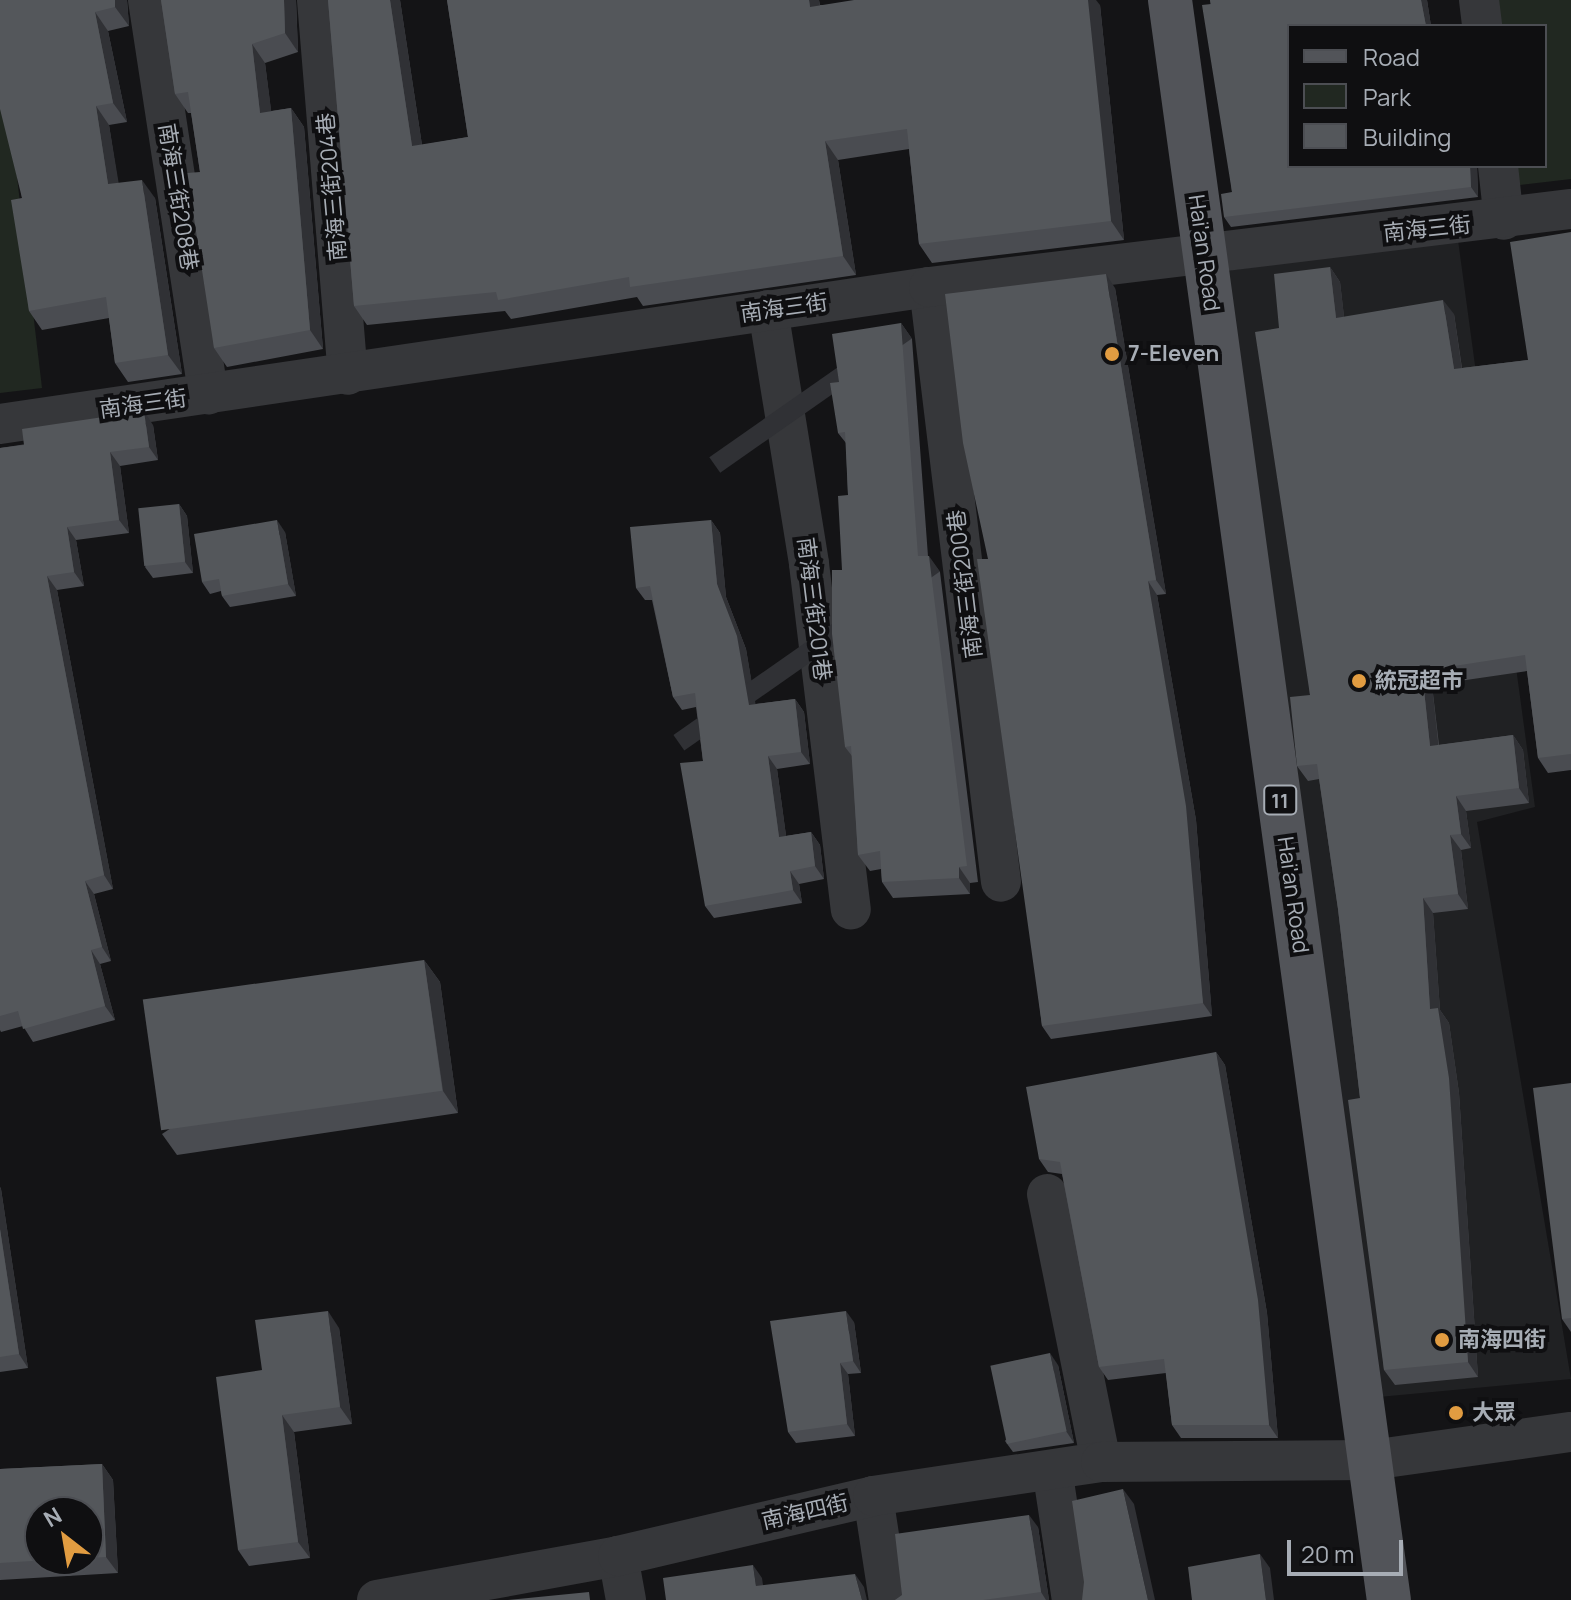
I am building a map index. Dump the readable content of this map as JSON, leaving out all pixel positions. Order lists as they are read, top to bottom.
{
  "streets": {
    "main road": ["Hai'an Road", "11"],
    "street": [
      "南海三街204巷",
      "南海三街208巷",
      "南海三街",
      "南海三街200巷",
      "南海三街201巷",
      "南海四街"
    ]
  },
  "crossings": [
    ["南海三街204巷", "南海三街"],
    ["南海三街208巷", "南海三街"],
    ["南海三街", "Hai'an Road"],
    ["南海三街", "南海三街200巷"],
    ["南海三街", "南海三街201巷"],
    ["Hai'an Road", "南海四街"]
  ],
  "places": [
    "7-Eleven",
    "統冠超市",
    "南海四街",
    "大眾"
  ],
  "legend": ["Road", "Park", "Building"],
  "scale_bar": "20 m",
  "north": "top left"
}
